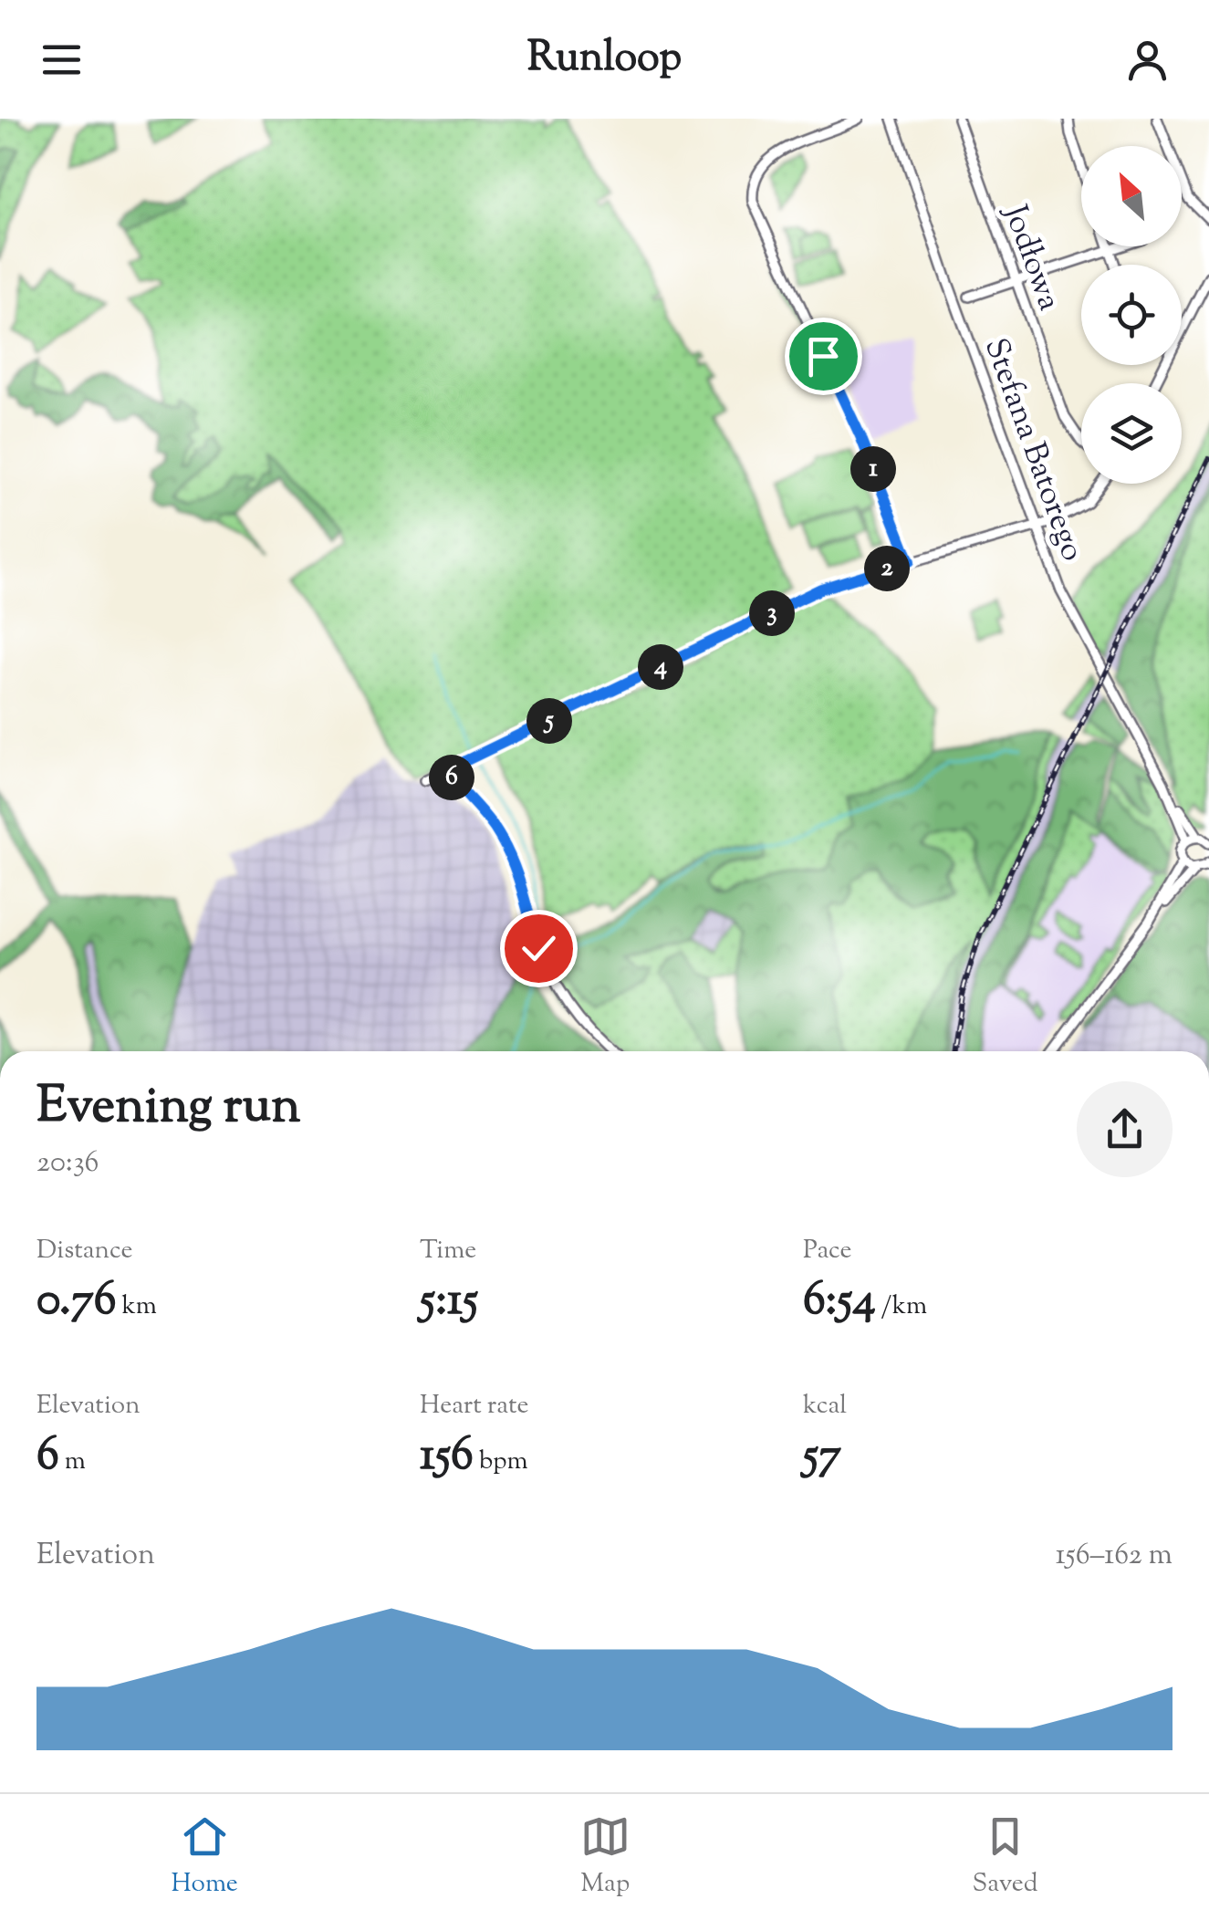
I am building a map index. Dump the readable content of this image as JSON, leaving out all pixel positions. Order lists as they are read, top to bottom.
{
  "streets": {
    "street": ["Jodłowa", "Stefana Batorego"]
  },
  "north": "top left",
  "page": {
    "header": "Runloop",
    "pins": [
      "1",
      "2",
      "3",
      "4",
      "5",
      "6"
    ],
    "heading": ["Evening run", "20:36"],
    "stats": [
      ["Distance", "0.76 km"],
      ["Time", "5:15"],
      ["Pace", "6:54 /km"],
      ["Elevation", "6 m"],
      ["Heart rate", "156 bpm"],
      ["kcal", "57"]
    ],
    "chart": ["Elevation", "156–162 m"],
    "tabs": ["Home", "Map", "Saved"]
  }
}
